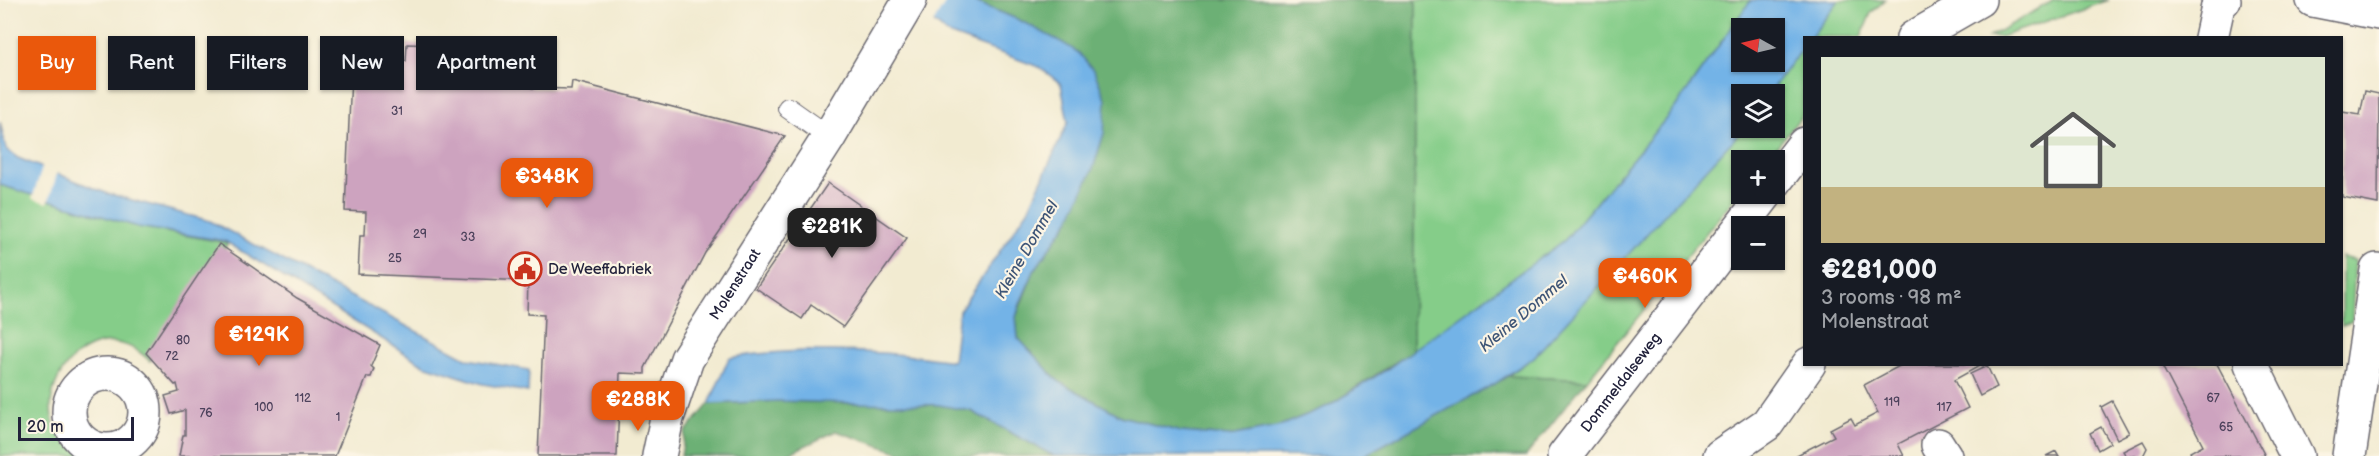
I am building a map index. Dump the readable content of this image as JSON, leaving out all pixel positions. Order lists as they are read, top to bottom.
{
  "streets": {
    "street": ["Molenstraat", "Dommeldalseweg"]
  },
  "water": ["Kleine Dommel"],
  "places": {
    "public building": ["De Weeffabriek"]
  },
  "house_numbers": [
    "31",
    "29",
    "33",
    "25",
    "80",
    "72",
    "112",
    "67",
    "119",
    "100",
    "117",
    "76",
    "1",
    "65"
  ],
  "scale_bar": "20 m",
  "north": "left",
  "page": {
    "map_buttons": ["+", "−"],
    "chip": [
      "Buy",
      "Rent",
      "Filters",
      "New",
      "Apartment"
    ],
    "list": [
      {
        "name": "€281,000",
        "note": "3 rooms · 98 m² · Molenstraat"
      }
    ],
    "price": [
      "€348K",
      "€281K",
      "€460K",
      "€129K",
      "€288K"
    ],
    "scale": "20 m"
  }
}
